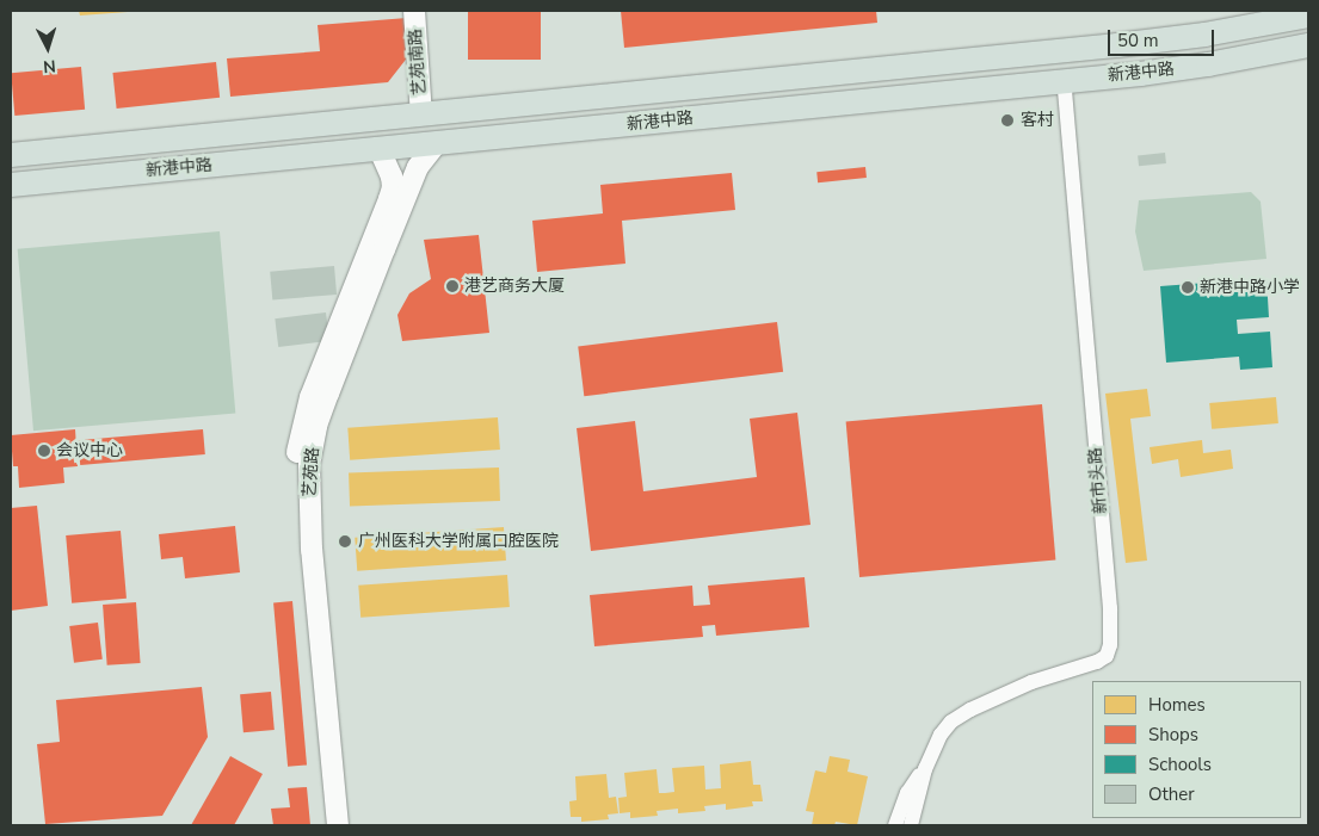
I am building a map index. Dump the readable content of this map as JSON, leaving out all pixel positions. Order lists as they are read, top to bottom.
{
  "streets": {
    "main road": ["新港中路"],
    "street": ["艺苑南路", "艺苑路", "新市头路"]
  },
  "crossings": [
    ["艺苑南路", "新港中路"],
    ["新港中路", "艺苑路"],
    ["新港中路", "新市头路"]
  ],
  "places": [
    "客村",
    "港艺商务大厦",
    "新港中路小学",
    "会议中心",
    "广州医科大学附属口腔医院"
  ],
  "legend": [
    "Homes",
    "Shops",
    "Schools",
    "Other"
  ],
  "scale_bar": "50 m",
  "north": "bottom"
}
